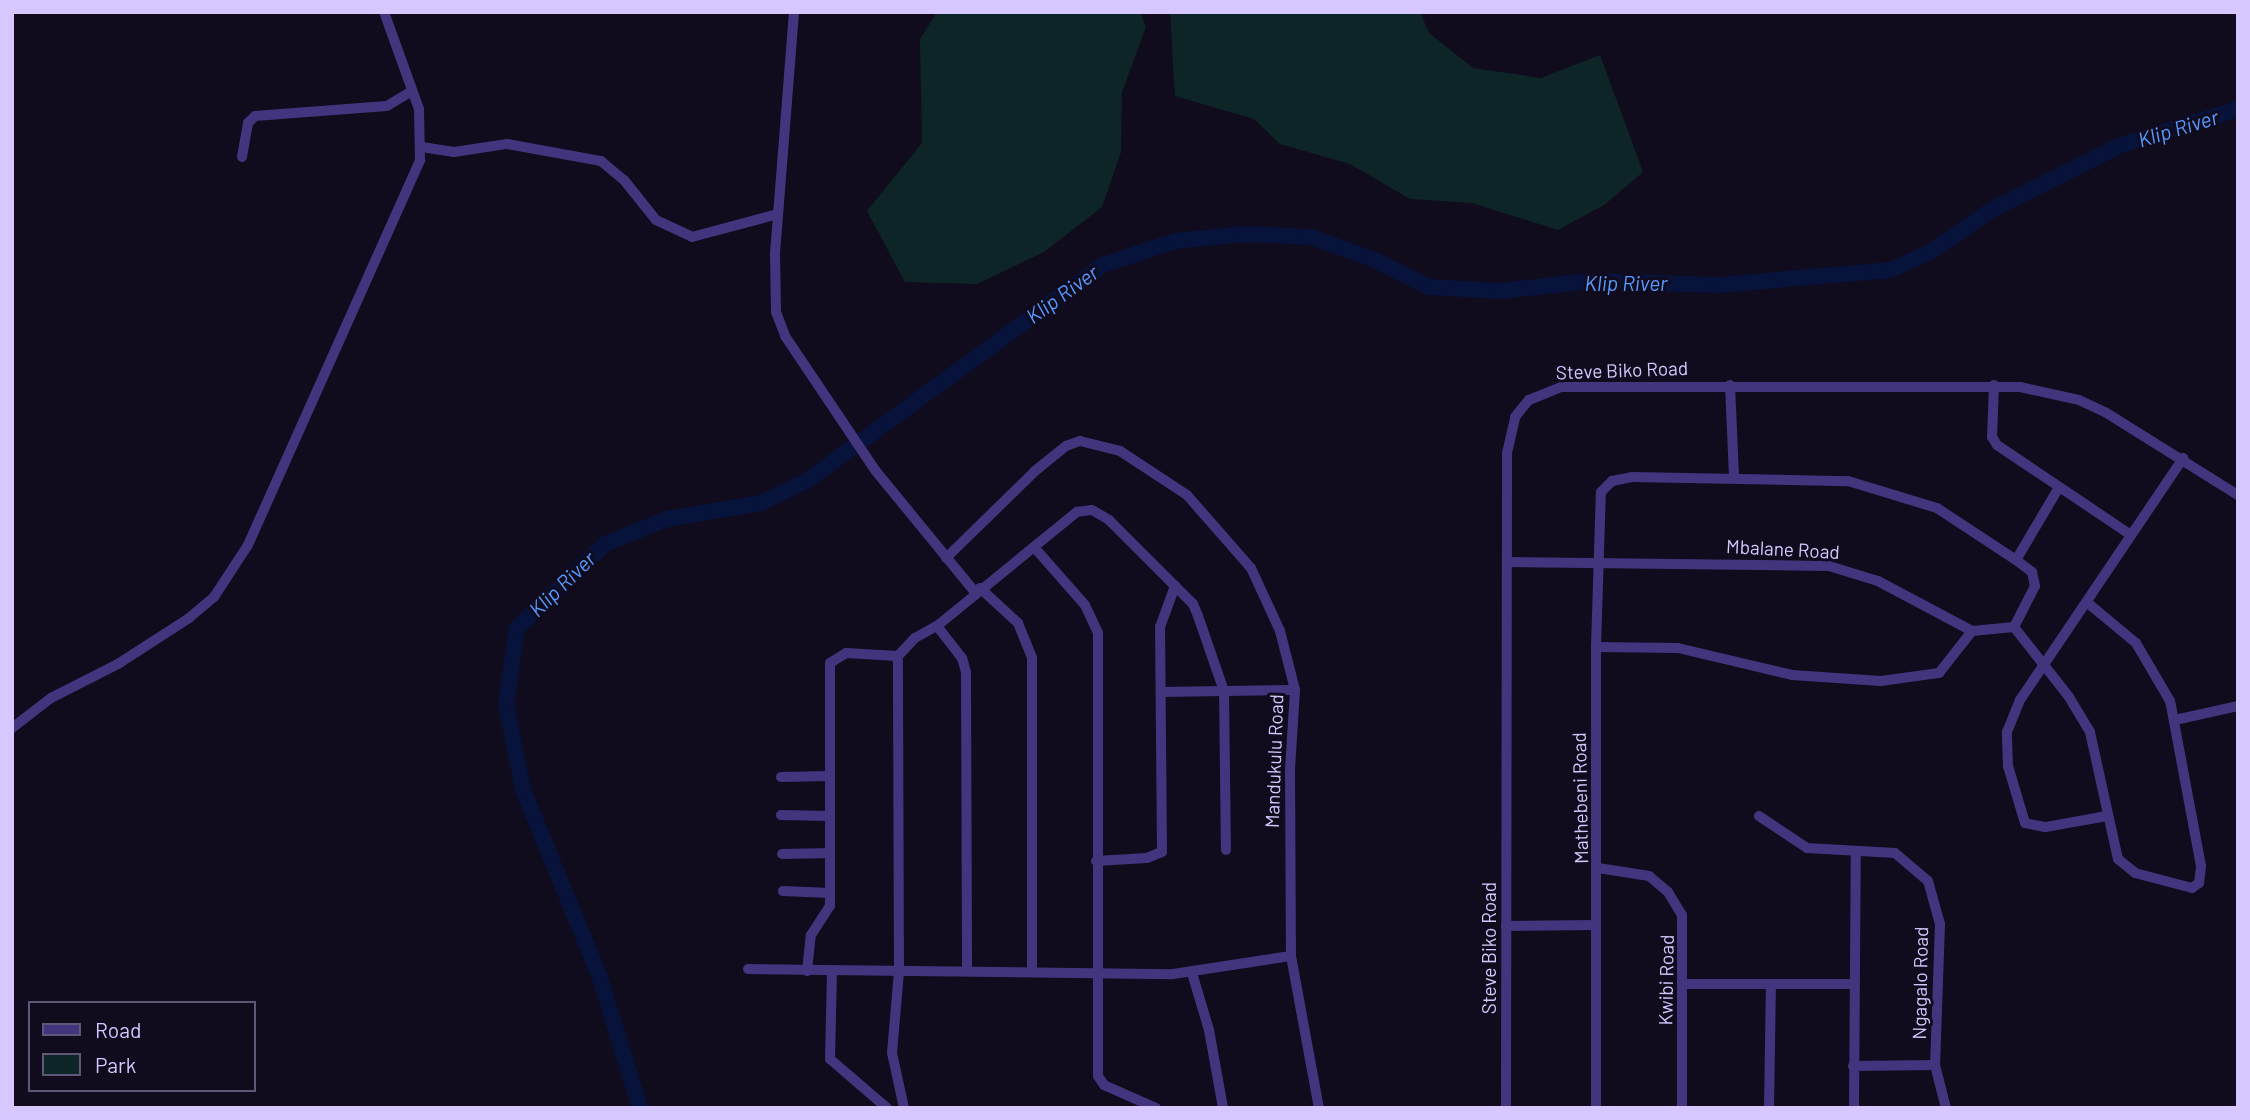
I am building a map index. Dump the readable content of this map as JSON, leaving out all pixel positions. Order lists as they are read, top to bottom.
{
  "streets": {
    "street": [
      "Steve Biko Road",
      "Mbalane Road",
      "Mandukulu Road",
      "Mathebeni Road",
      "Kwibi Road",
      "Ngagalo Road"
    ]
  },
  "crossings": [
    ["Steve Biko Road", "Mbalane Road"],
    ["Mbalane Road", "Mathebeni Road"],
    ["Mathebeni Road", "Kwibi Road"]
  ],
  "water": ["Klip River"],
  "legend": ["Road", "Park"]
}
